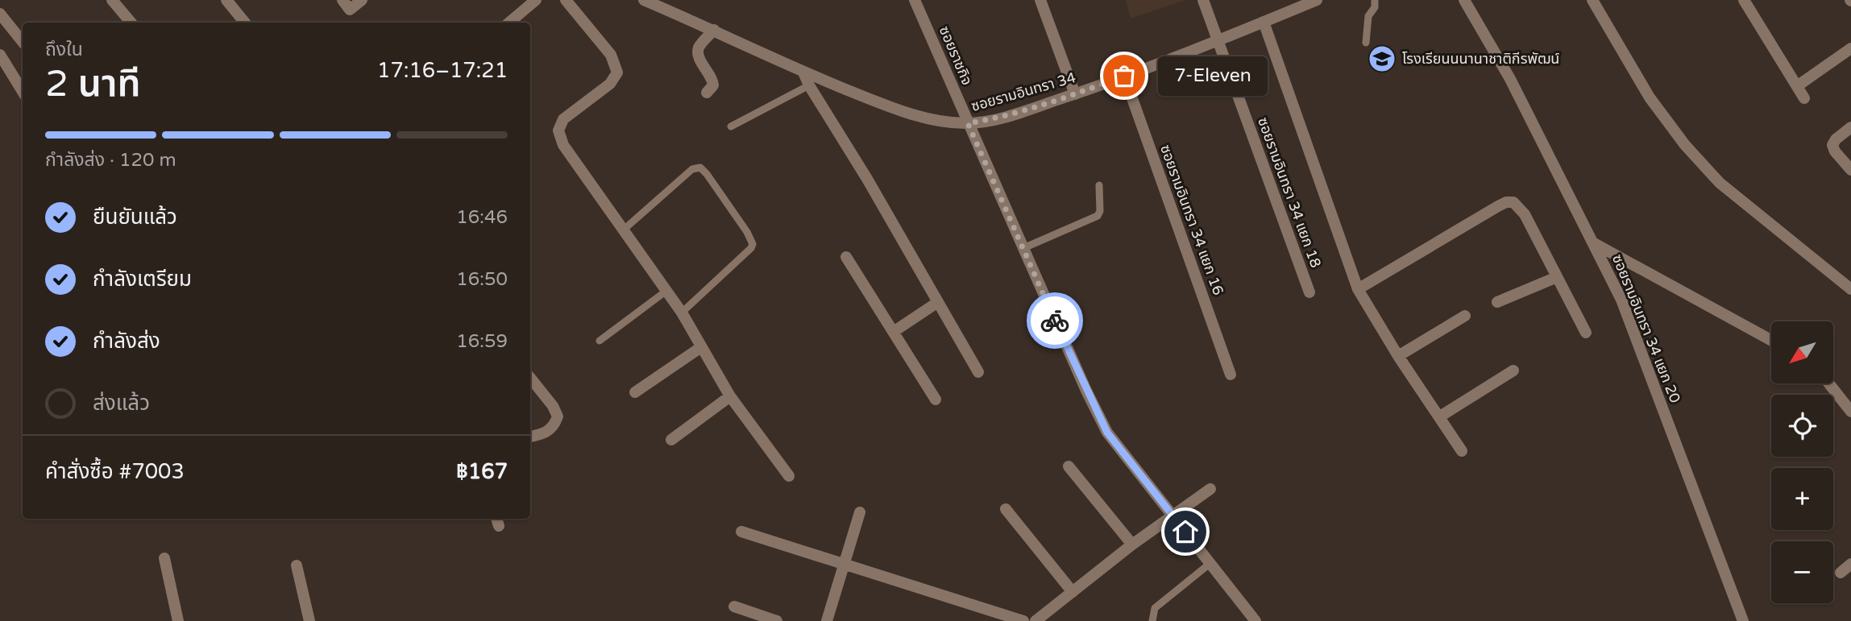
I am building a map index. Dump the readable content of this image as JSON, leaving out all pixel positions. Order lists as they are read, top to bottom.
{
  "streets": {
    "street": [
      "ซอยราชกิจ",
      "ซอยรามอินทรา 34",
      "ซอยรามอินทรา 34 แยก 18",
      "ซอยรามอินทรา 34 แยก 16",
      "ซอยรามอินทรา 34 แยก 20"
    ]
  },
  "crossings": [
    ["ซอยราชกิจ", "ซอยรามอินทรา 34"],
    ["ซอยรามอินทรา 34", "ซอยรามอินทรา 34 แยก 18"],
    ["ซอยรามอินทรา 34", "ซอยรามอินทรา 34 แยก 16"]
  ],
  "places": {
    "school or university": ["โรงเรียนนนานาชาติกีรพัฒน์"],
    "other": ["7-Eleven"]
  },
  "north": "bottom left",
  "page": {
    "heading": ["2 นาที", "ถึงใน", "17:16–17:21"],
    "panel": ["คำสั่งซื้อ #7003", "฿167"],
    "bubble": "7-Eleven",
    "bar": "กำลังส่ง · 120 m",
    "list": [
      ["ยืนยันแล้ว", "16:46"],
      ["กำลังเตรียม", "16:50"],
      ["กำลังส่ง", "16:59"],
      "ส่งแล้ว"
    ],
    "map_buttons": ["+", "−"]
  }
}
